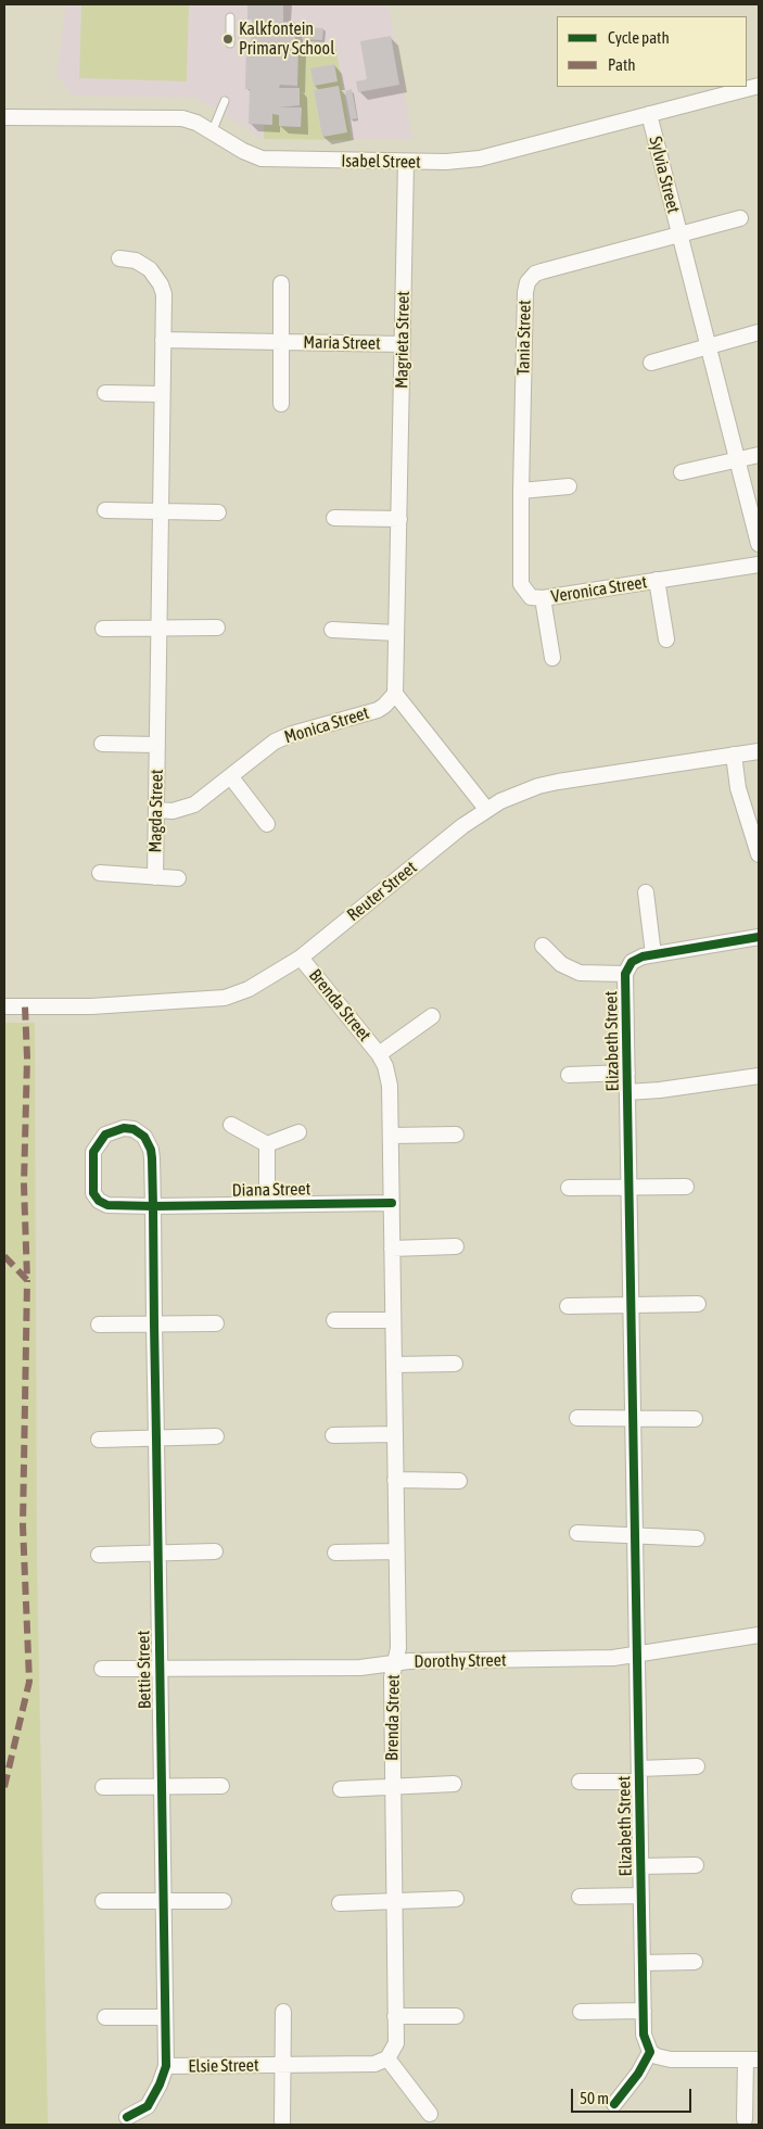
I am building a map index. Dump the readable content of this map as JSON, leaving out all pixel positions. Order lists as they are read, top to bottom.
{
  "streets": {
    "street": [
      "Isabel Street",
      "Sylvia Street",
      "Tania Street",
      "Magrieta Street",
      "Maria Street",
      "Veronica Street",
      "Monica Street",
      "Magda Street",
      "Reuter Street",
      "Brenda Street",
      "Elizabeth Street",
      "Diana Street",
      "Dorothy Street",
      "Bettie Street",
      "Elsie Street"
    ]
  },
  "crossings": [
    ["Isabel Street", "Sylvia Street"],
    ["Isabel Street", "Magrieta Street"],
    ["Sylvia Street", "Tania Street"],
    ["Tania Street", "Veronica Street"],
    ["Magrieta Street", "Maria Street"],
    ["Magrieta Street", "Monica Street"],
    ["Maria Street", "Magda Street"],
    ["Monica Street", "Magda Street"],
    ["Reuter Street", "Brenda Street"],
    ["Brenda Street", "Diana Street"],
    ["Brenda Street", "Dorothy Street"],
    ["Brenda Street", "Elsie Street"],
    ["Elizabeth Street", "Dorothy Street"],
    ["Diana Street", "Bettie Street"],
    ["Dorothy Street", "Bettie Street"],
    ["Bettie Street", "Elsie Street"]
  ],
  "places": ["Kalkfontein Primary School"],
  "legend": ["Cycle path", "Path"],
  "scale_bar": "50 m"
}
